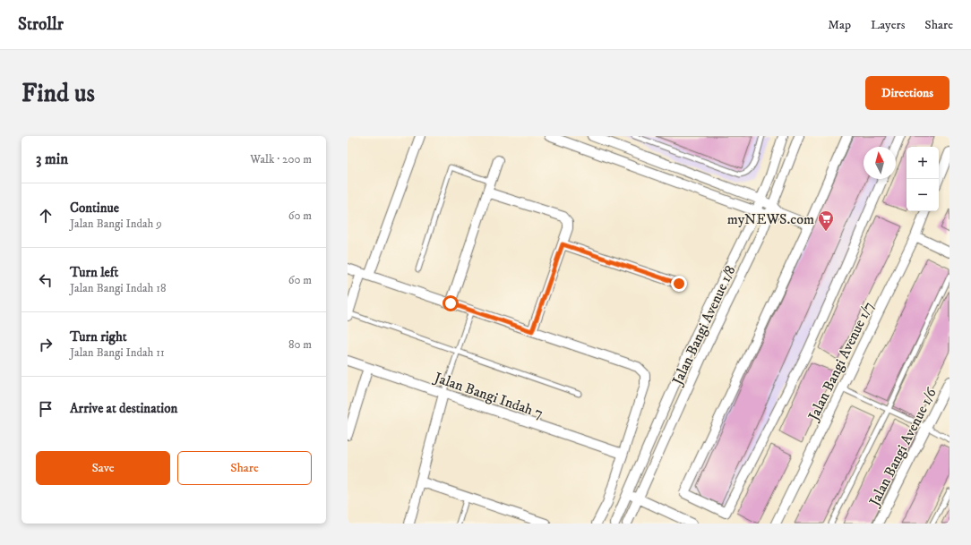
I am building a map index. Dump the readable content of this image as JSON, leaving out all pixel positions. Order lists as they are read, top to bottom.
{
  "streets": {
    "street": [
      "Jalan Bangi Avenue 1/8",
      "Jalan Bangi Avenue 1/7",
      "Jalan Bangi Indah 7",
      "Jalan Bangi Avenue 1/6"
    ]
  },
  "places": {
    "supermarket": ["myNEWS.com"]
  },
  "north": "top",
  "page": {
    "header": "Strollr",
    "nav": ["Map", "Layers", "Share"],
    "buttons": [
      "Directions",
      ["Save", "Share"]
    ],
    "title": "Find us",
    "heading": ["3 min", "Walk · 200 m"],
    "map_buttons": ["+", "−"],
    "list": [
      ["Continue", "Jalan Bangi Indah 9", "60 m"],
      ["Turn left", "Jalan Bangi Indah 18", "60 m"],
      ["Turn right", "Jalan Bangi Indah 11", "80 m"],
      "Arrive at destination"
    ]
  }
}
